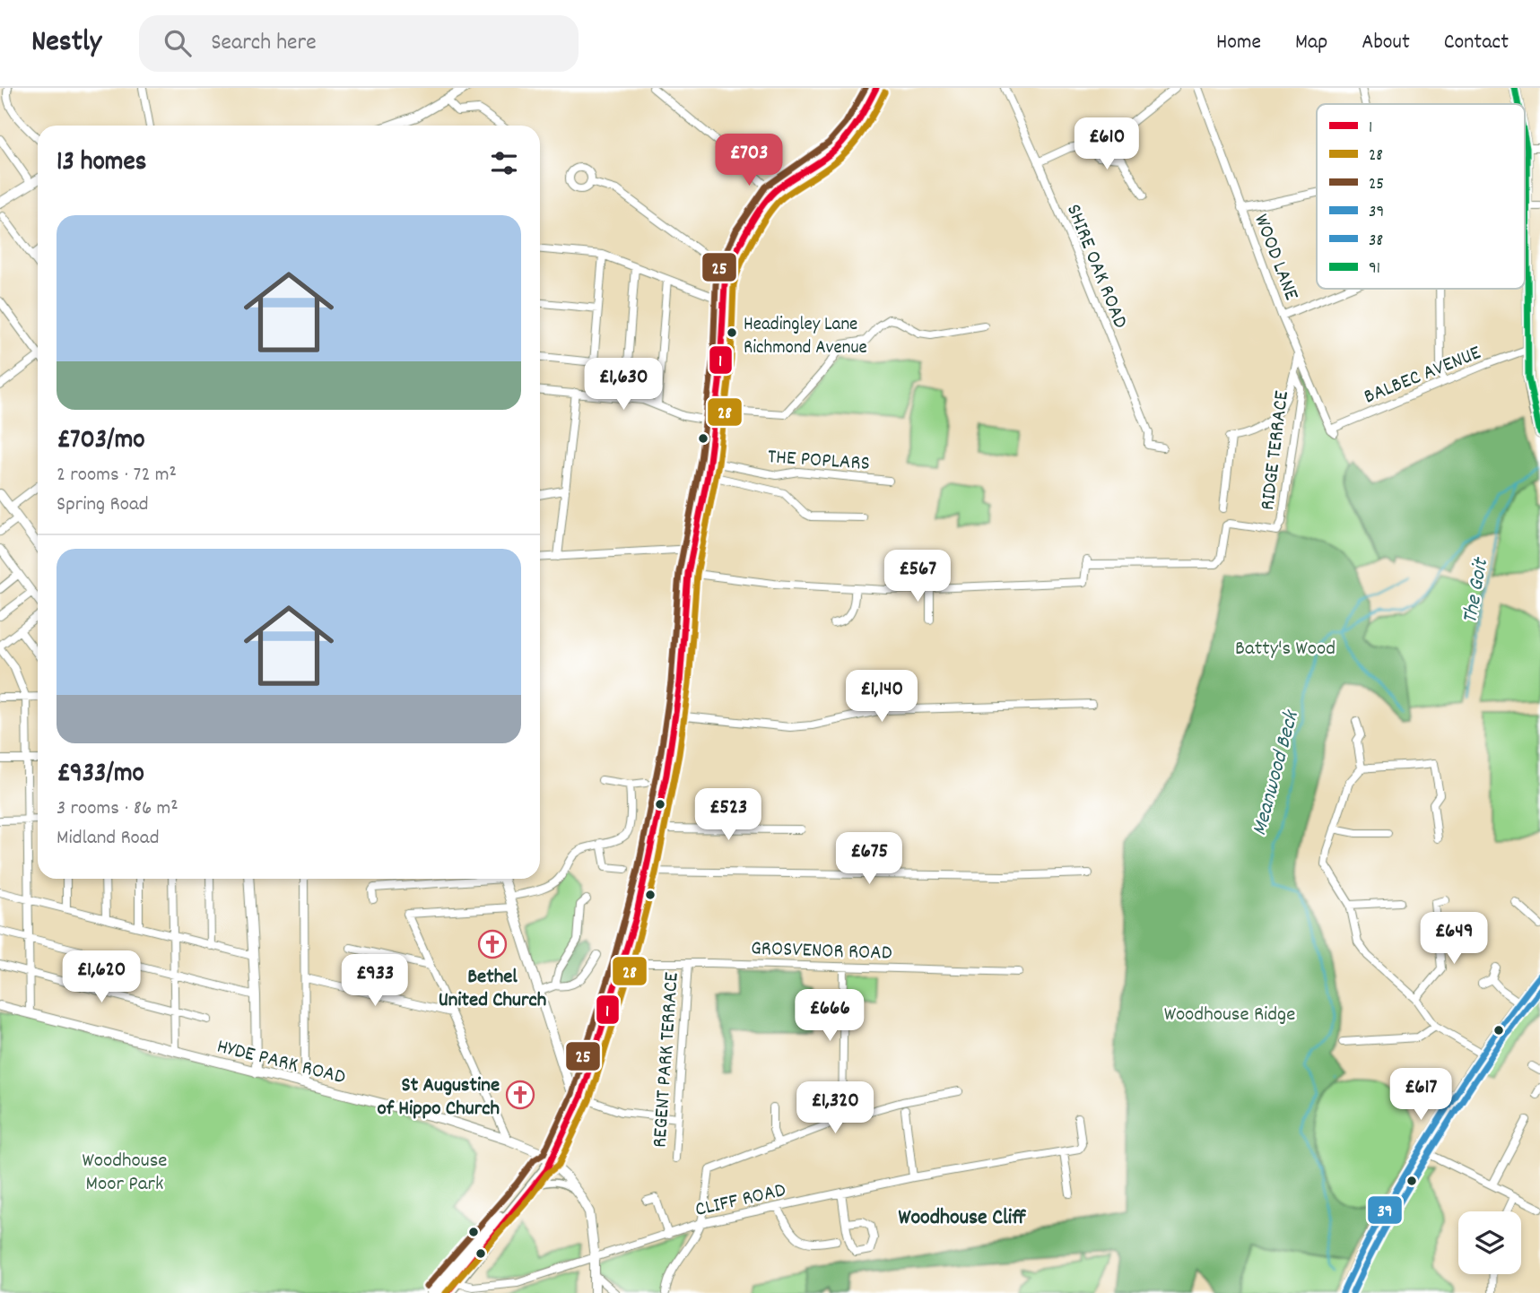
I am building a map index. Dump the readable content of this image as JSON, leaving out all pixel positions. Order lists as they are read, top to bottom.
{
  "streets": {
    "street": [
      "WOOD LANE",
      "SHIRE OAK ROAD",
      "BALBEC AVENUE",
      "RIDGE TERRACE",
      "THE POPLARS",
      "GROSVENOR ROAD",
      "HYDE PARK ROAD",
      "REGENT PARK TERRACE",
      "CLIFF ROAD"
    ]
  },
  "crossings": [
    ["WOOD LANE", "BALBEC AVENUE"],
    ["GROSVENOR ROAD", "REGENT PARK TERRACE"]
  ],
  "districts": ["Woodhouse Cliff"],
  "water": ["The Goit", "Meanwood Beck"],
  "parks": ["Batty's Wood", "Woodhouse Ridge", "Woodhouse Moor Park"],
  "places": {
    "other": ["Headingley Lane Richmond Avenue"],
    "church": ["Bethel United Church", "St Augustine of Hippo Church"]
  },
  "lines": [
    "transit line 1",
    "transit line 25",
    "transit line 91",
    "transit line 28",
    "transit line 39",
    "transit line 38"
  ],
  "legend": [
    "1",
    "28",
    "25",
    "39",
    "38",
    "91"
  ],
  "page": {
    "header": "Nestly",
    "search": "Search here",
    "nav": [
      "Home",
      "Map",
      "About",
      "Contact"
    ],
    "price": [
      "£610",
      "£703",
      "£1,630",
      "£567",
      "£1,140",
      "£523",
      "£675",
      "£649",
      "£1,620",
      "£933",
      "£666",
      "£617",
      "£1,320"
    ],
    "heading": "13 homes",
    "list": [
      {
        "name": "£703/mo",
        "note": "2 rooms · 72 m² · Spring Road"
      },
      {
        "name": "£933/mo",
        "note": "3 rooms · 86 m² · Midland Road"
      }
    ]
  }
}
